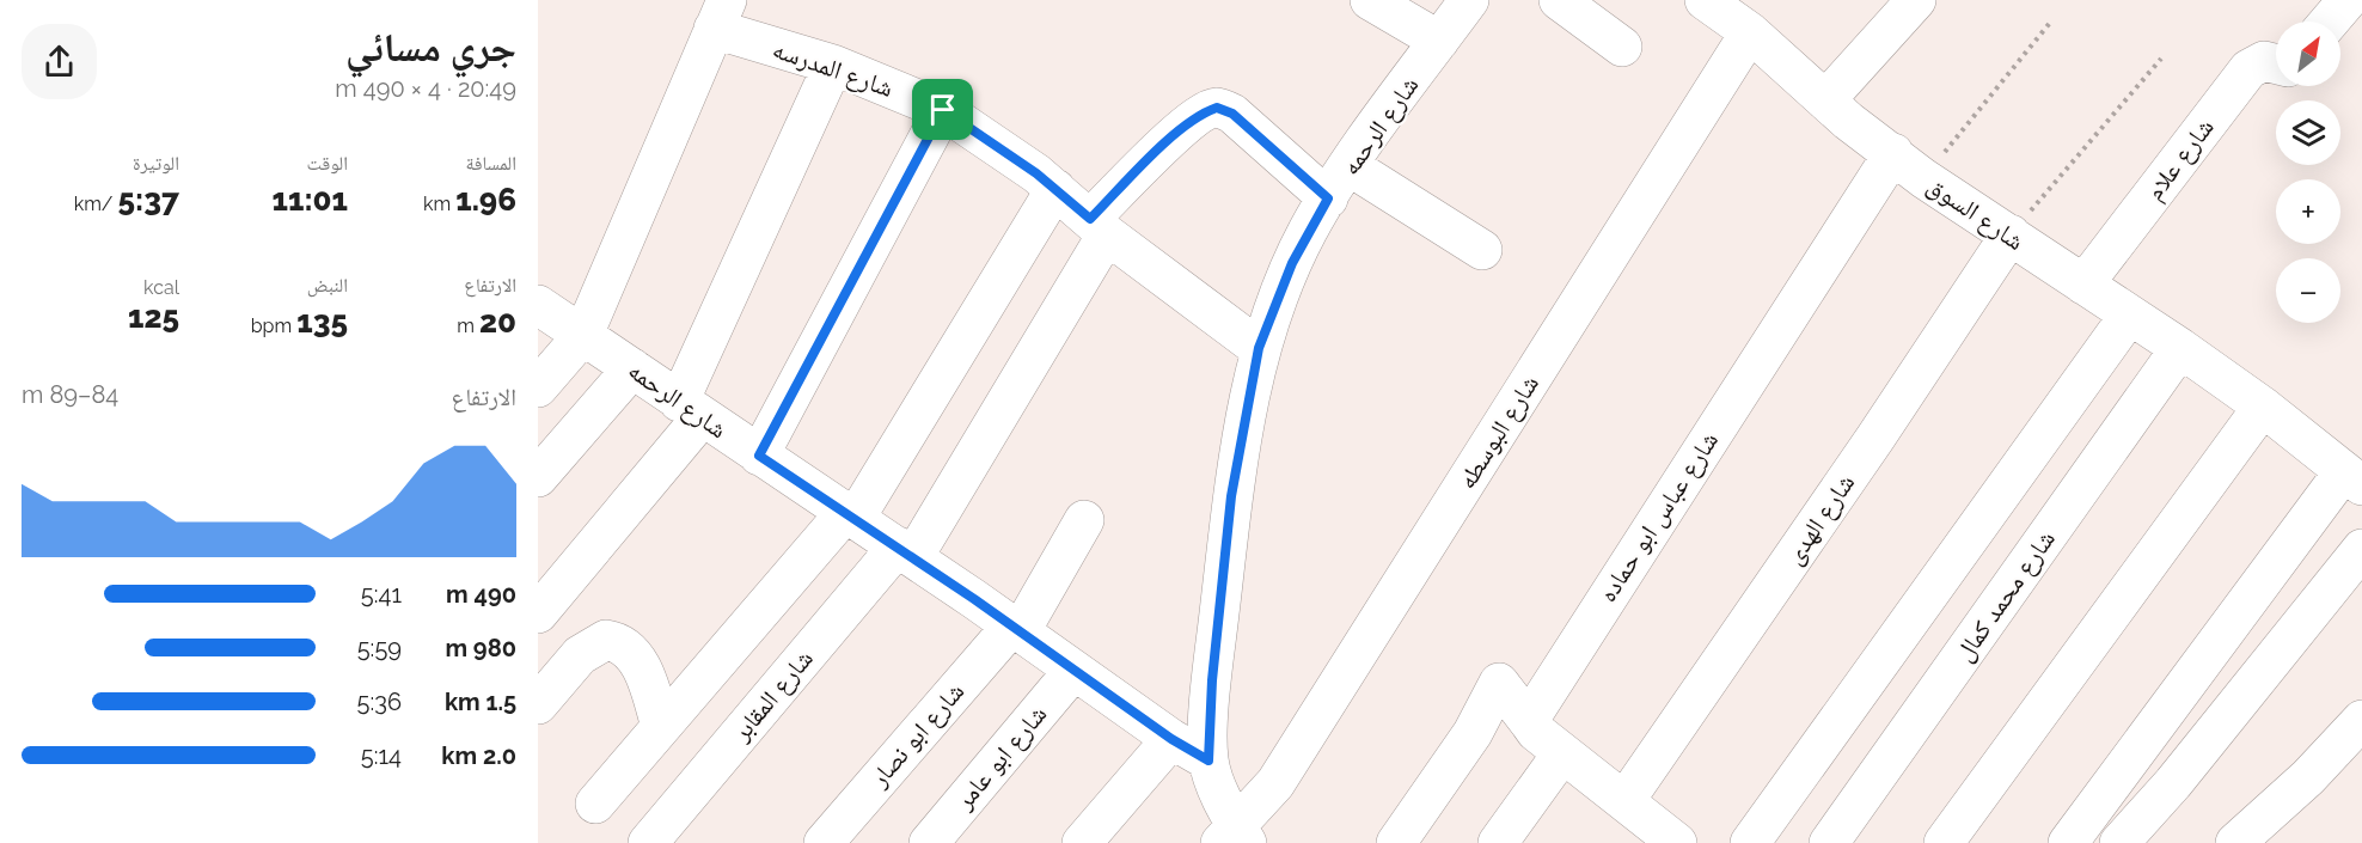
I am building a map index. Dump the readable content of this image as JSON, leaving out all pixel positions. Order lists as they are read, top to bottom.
{
  "streets": {
    "street": [
      "شارع المدرسه",
      "شارع الرحمه",
      "شارع علام",
      "شارع السوق",
      "شارع البوسطه",
      "شارع عباس ابو حماده",
      "شارع الهدى",
      "شارع محمد كمال",
      "شارع المقابر",
      "شارع ابو نصار",
      "شارع ابو عامر"
    ]
  },
  "crossings": [
    ["شارع المدرسه", "شارع الرحمه"],
    ["شارع المدرسه", "شارع المقابر"],
    ["شارع الرحمه", "شارع البوسطه"],
    ["شارع الرحمه", "شارع المقابر"],
    ["شارع الرحمه", "شارع ابو نصار"],
    ["شارع الرحمه", "شارع ابو عامر"],
    ["شارع علام", "شارع السوق"],
    ["شارع السوق", "شارع البوسطه"],
    ["شارع السوق", "شارع عباس ابو حماده"],
    ["شارع السوق", "شارع الهدى"],
    ["شارع السوق", "شارع محمد كمال"]
  ],
  "north": "top right",
  "page": {
    "heading": ["جري مسائي", "20:49 · 4 × 490 m"],
    "map_buttons": ["+", "−"],
    "stats": [
      ["المسافة", "1.96 km"],
      ["الوقت", "11:01"],
      ["الوتيرة", "5:37 /km"],
      ["الارتفاع", "20 m"],
      ["النبض", "135 bpm"],
      ["kcal", "125"]
    ],
    "chart": ["الارتفاع", "84–89 m"],
    "list": [
      {
        "name": "490 m",
        "note": "5:41"
      },
      {
        "name": "980 m",
        "note": "5:59"
      },
      {
        "name": "1.5 km",
        "note": "5:36"
      },
      {
        "name": "2.0 km",
        "note": "5:14"
      }
    ]
  }
}
